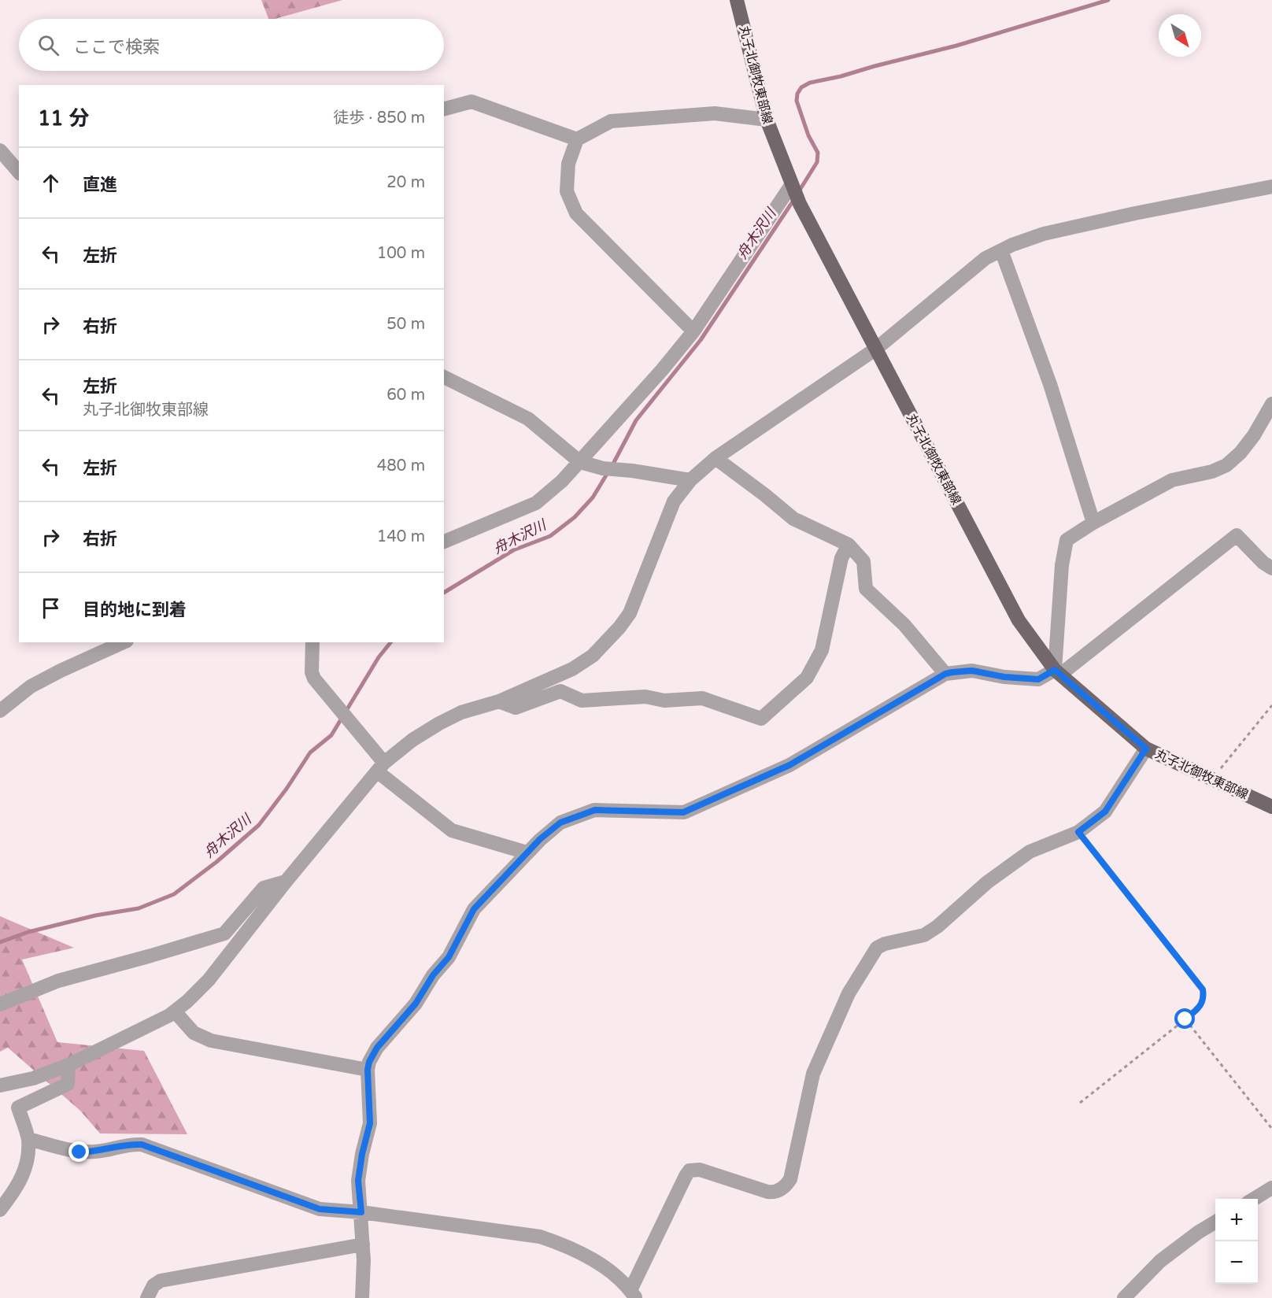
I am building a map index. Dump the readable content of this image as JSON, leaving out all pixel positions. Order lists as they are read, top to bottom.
{
  "streets": {
    "main road": ["丸子北御牧東部線"]
  },
  "water": ["舟木沢川"],
  "north": "bottom right",
  "page": {
    "search": "ここで検索",
    "heading": ["11 分", "徒歩 · 850 m"],
    "list": [
      ["直進", "20 m"],
      ["左折", "100 m"],
      ["右折", "50 m"],
      ["左折", "丸子北御牧東部線", "60 m"],
      ["左折", "480 m"],
      ["右折", "140 m"],
      "目的地に到着"
    ],
    "map_buttons": ["+", "−"]
  }
}
